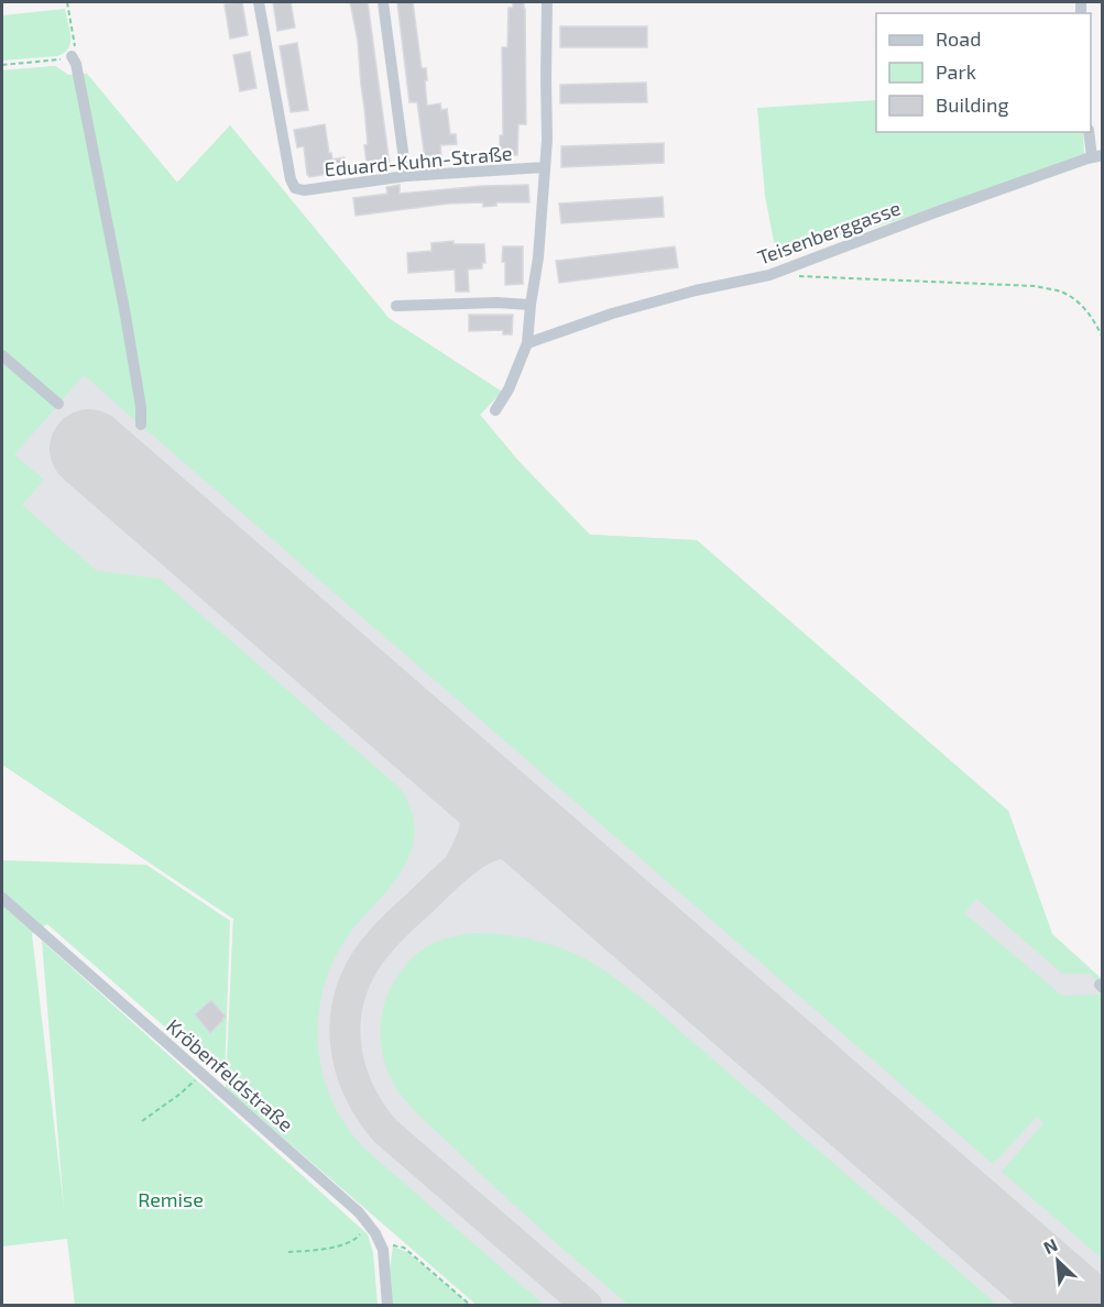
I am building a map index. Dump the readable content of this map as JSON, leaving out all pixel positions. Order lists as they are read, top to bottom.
{
  "streets": {
    "street": ["Eduard-Kuhn-Straße", "Teisenberggasse", "Kröbenfeldstraße"]
  },
  "parks": ["Remise"],
  "legend": ["Road", "Park", "Building"],
  "north": "top left"
}
